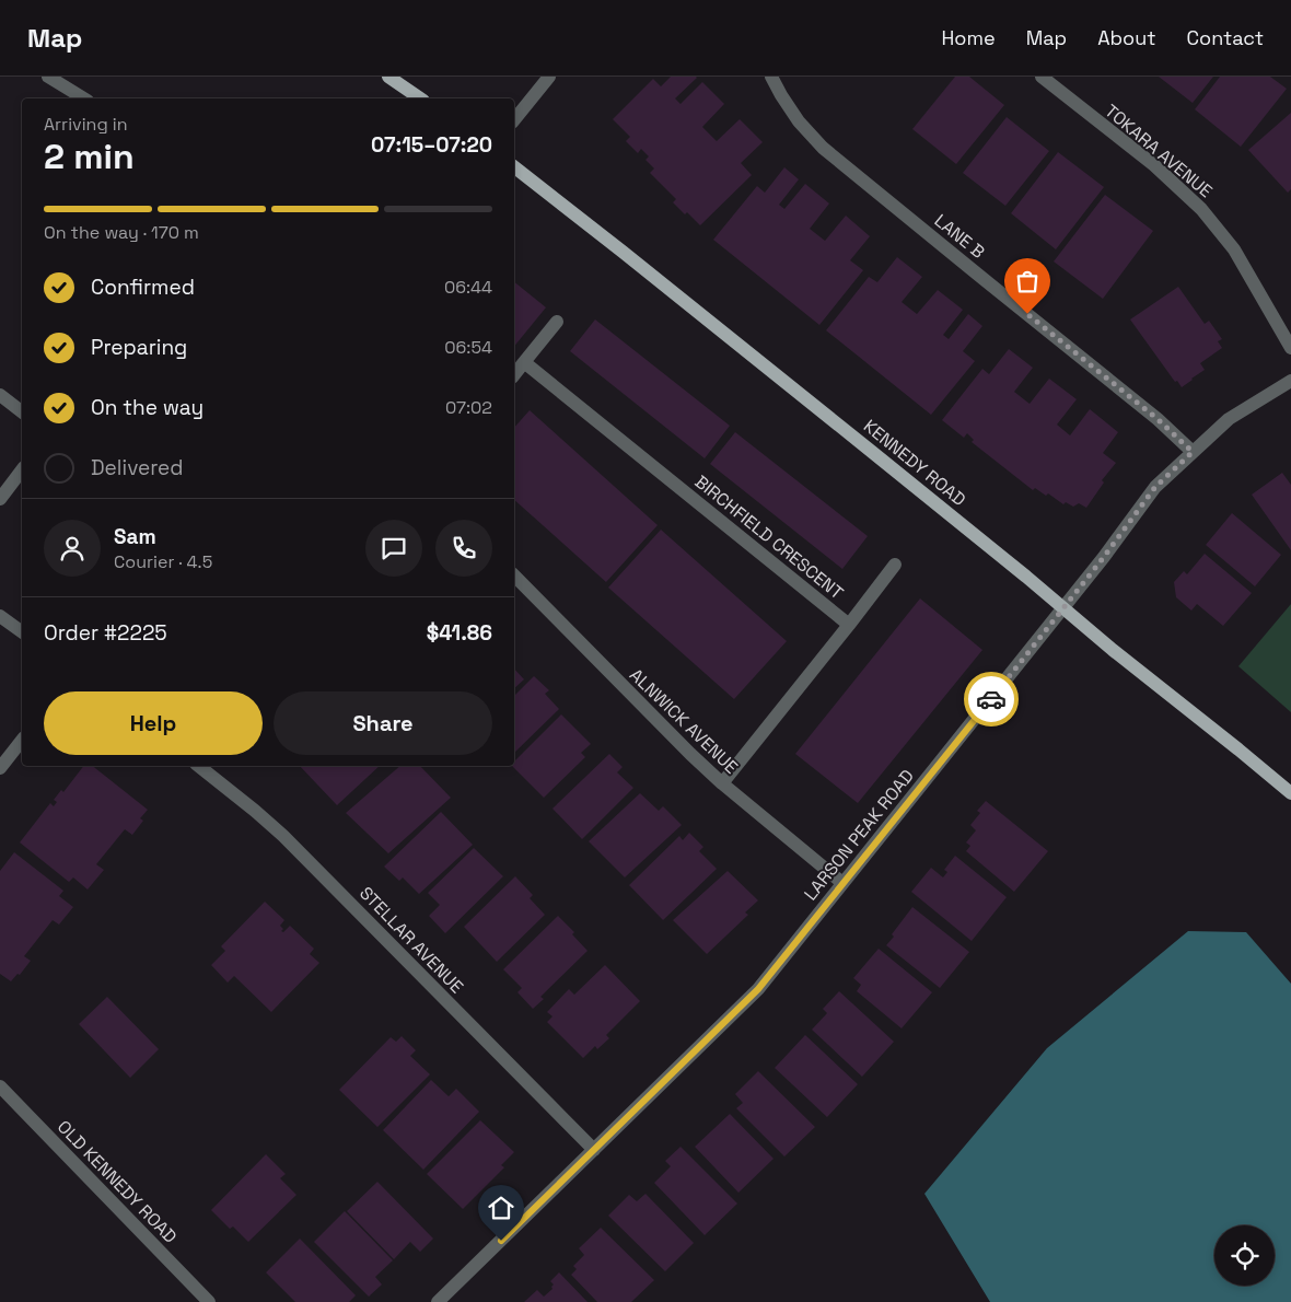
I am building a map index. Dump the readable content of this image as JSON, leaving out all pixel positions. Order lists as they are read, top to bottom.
{
  "streets": {
    "main road": ["KENNEDY ROAD"],
    "street": [
      "TOKARA AVENUE",
      "LANE B",
      "BIRCHFIELD CRESCENT",
      "ALNWICK AVENUE",
      "LARSON PEAK ROAD",
      "STELLAR AVENUE",
      "OLD KENNEDY ROAD"
    ]
  },
  "crossings": [
    ["LANE B", "LARSON PEAK ROAD"],
    ["KENNEDY ROAD", "LARSON PEAK ROAD"],
    ["BIRCHFIELD CRESCENT", "ALNWICK AVENUE"],
    ["ALNWICK AVENUE", "LARSON PEAK ROAD"],
    ["LARSON PEAK ROAD", "STELLAR AVENUE"]
  ],
  "page": {
    "header": "Map",
    "nav": [
      "Home",
      "Map",
      "About",
      "Contact"
    ],
    "heading": ["2 min", "Arriving in", "07:15–07:20"],
    "panel": [
      "Sam",
      "Courier · 4.5",
      "Order #2225",
      "$41.86"
    ],
    "bar": "On the way · 170 m",
    "list": [
      ["Confirmed", "06:44"],
      ["Preparing", "06:54"],
      ["On the way", "07:02"],
      "Delivered"
    ],
    "buttons": ["Help", "Share"]
  }
}
